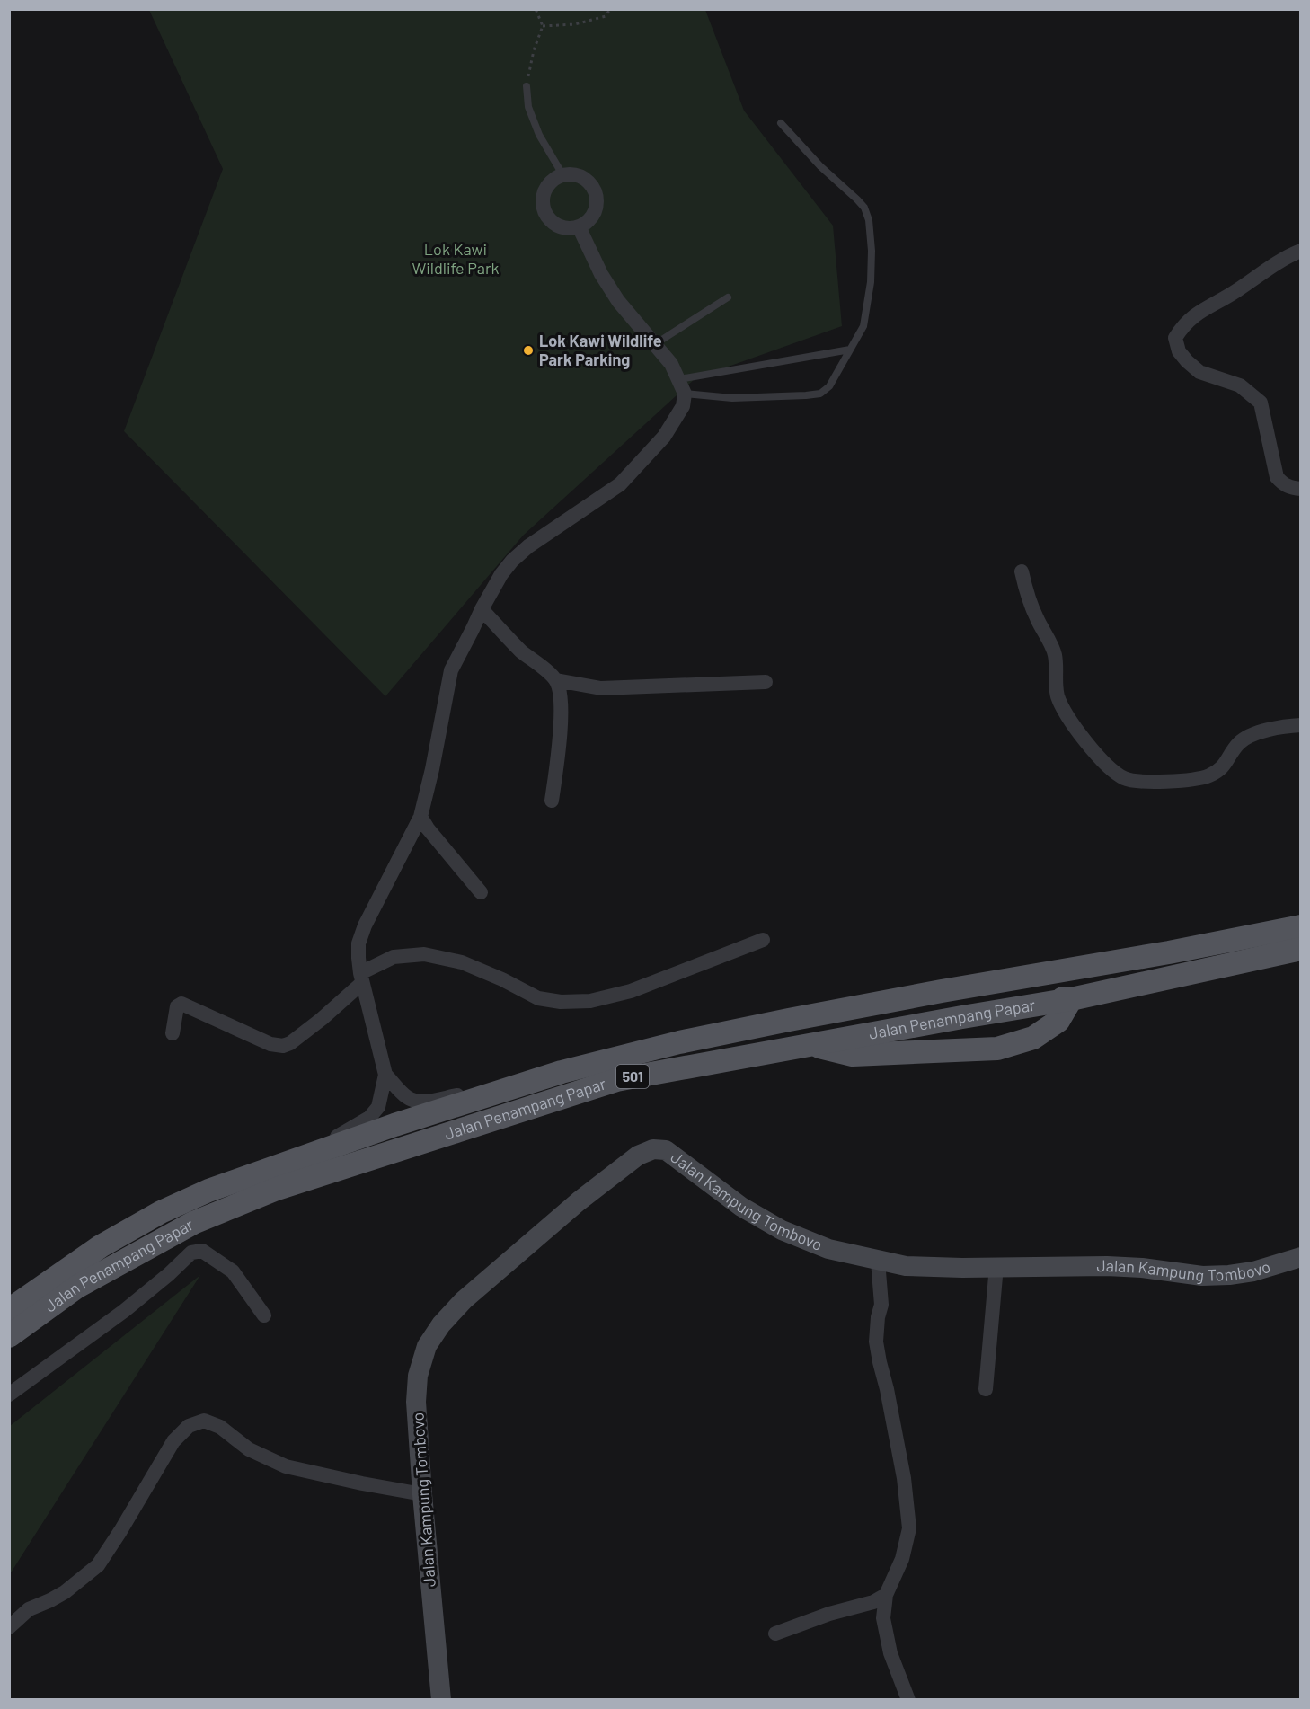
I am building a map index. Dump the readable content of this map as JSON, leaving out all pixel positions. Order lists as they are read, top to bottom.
{
  "streets": {
    "main road": ["Jalan Penampang Papar", "501"],
    "street": ["Jalan Kampung Tombovo"]
  },
  "parks": ["Lok Kawi Wildlife Park"],
  "places": ["Lok Kawi Wildlife Park Parking"]
}
